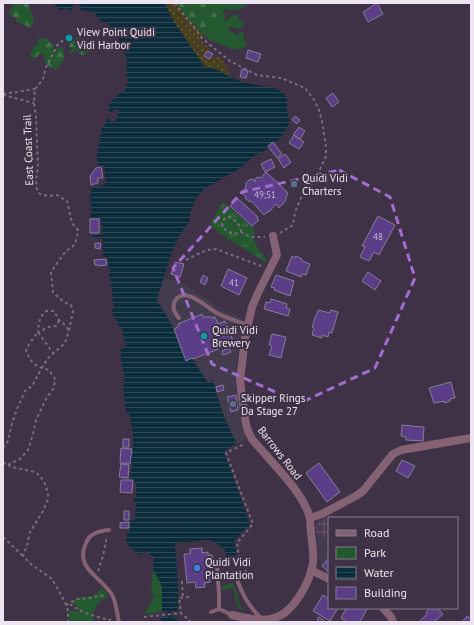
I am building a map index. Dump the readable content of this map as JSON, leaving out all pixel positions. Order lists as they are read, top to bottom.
{
  "streets": {
    "street": ["Barrows Road"],
    "path": ["East Coast Trail"]
  },
  "places": [
    "View Point Quidi Vidi Harbor",
    "Quidi Vidi Charters",
    "Quidi Vidi Brewery",
    "Skipper Rings Da Stage 27",
    "Quidi Vidi Plantation"
  ],
  "house_numbers": ["49;51", "48", "41"],
  "legend": [
    "Road",
    "Park",
    "Water",
    "Building"
  ]
}
